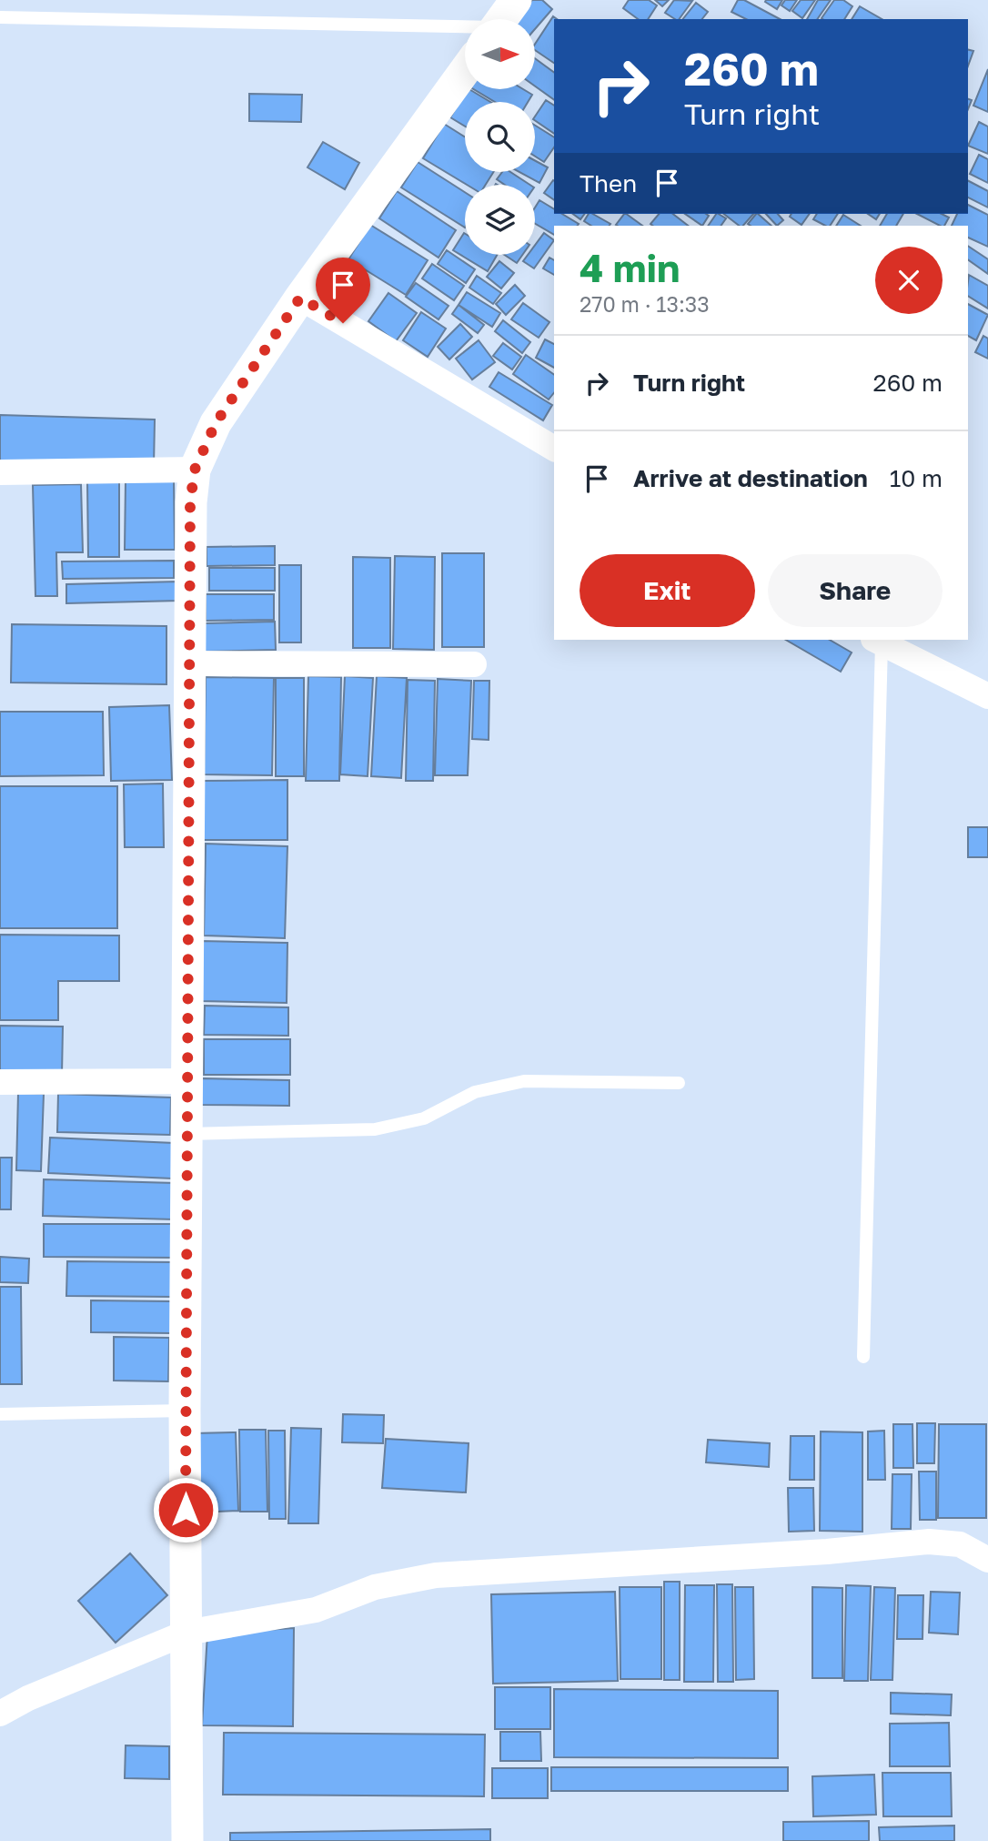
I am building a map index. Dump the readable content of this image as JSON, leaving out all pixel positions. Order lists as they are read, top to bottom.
{
  "north": "right",
  "page": {
    "turn": ["260 m", "Turn right"],
    "then": "Then",
    "heading": ["4 min", "270 m · 13:33"],
    "list": [
      {
        "name": "Turn right",
        "value": "260 m"
      },
      {
        "name": "Arrive at destination",
        "value": "10 m"
      }
    ],
    "buttons": ["Exit", "Share"]
  }
}
